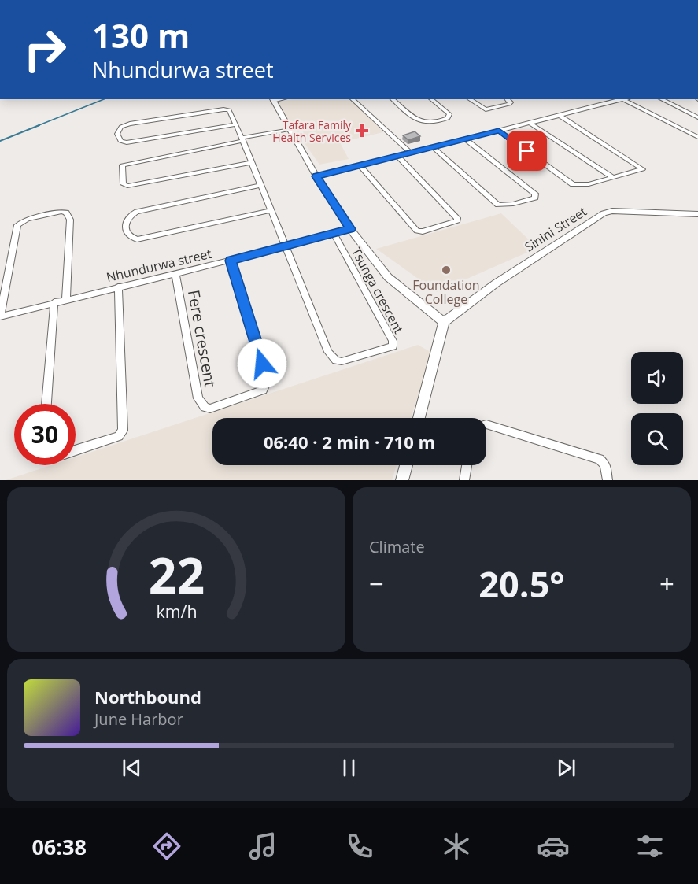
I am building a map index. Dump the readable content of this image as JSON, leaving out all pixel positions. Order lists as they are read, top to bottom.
{
  "streets": {
    "street": [
      "Sinini Street",
      "Nhundurwa street",
      "Tsunga crescent",
      "Fere crescent"
    ]
  },
  "crossings": [
    ["Nhundurwa street", "Tsunga crescent"],
    ["Nhundurwa street", "Fere crescent"]
  ],
  "places": {
    "health": ["Tafara Family Health Services"],
    "other": ["Foundation College"]
  },
  "page": {
    "turn": ["130 m", "Nhundurwa street"],
    "limit": "30",
    "trip": "06:40 · 2 min · 710 m",
    "tile": "Climate",
    "heat": ["−", "20.5°", "+"],
    "song": ["Northbound", "June Harbor"],
    "tabs": "06:38",
    "gauge": ["22", "km/h"]
  }
}
